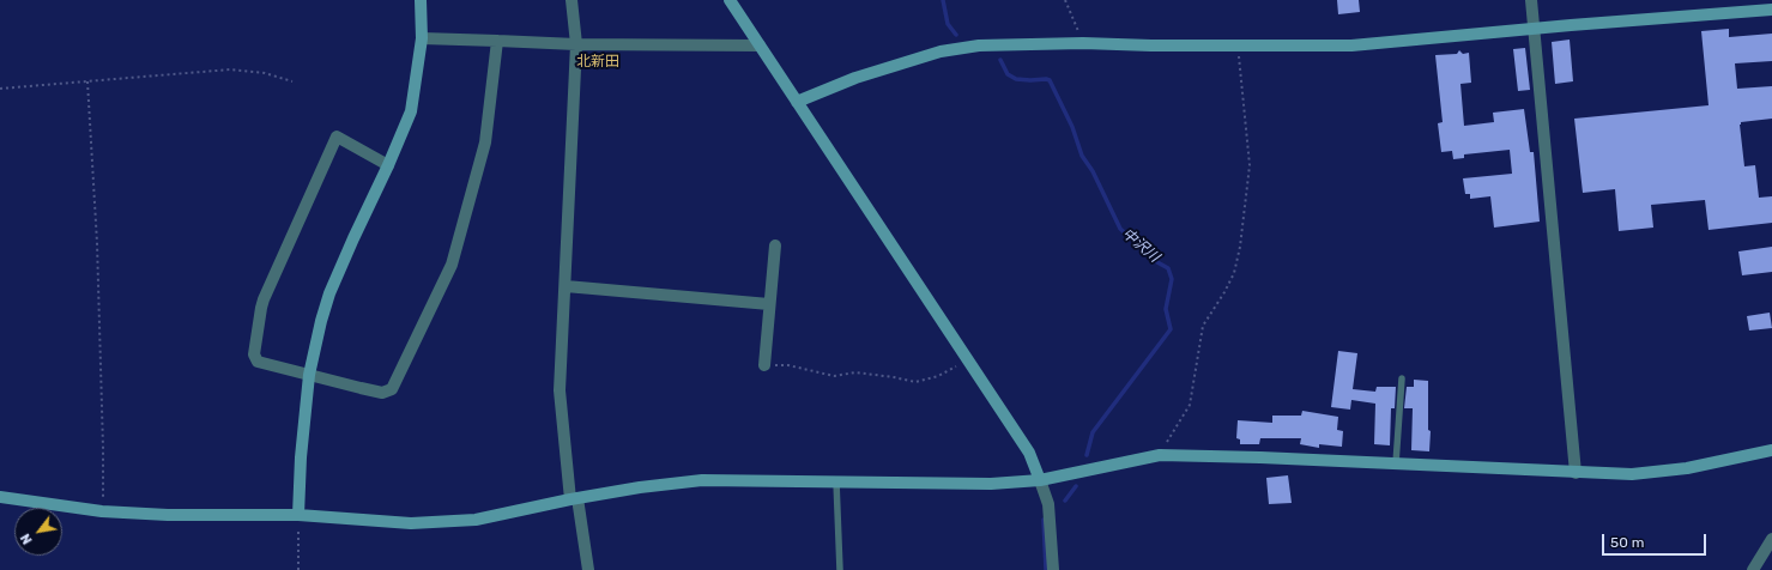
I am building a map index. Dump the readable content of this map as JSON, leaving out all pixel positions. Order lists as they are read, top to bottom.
{
  "districts": ["北新田"],
  "water": ["中沢川"],
  "scale_bar": "50 m",
  "north": "bottom left"
}
